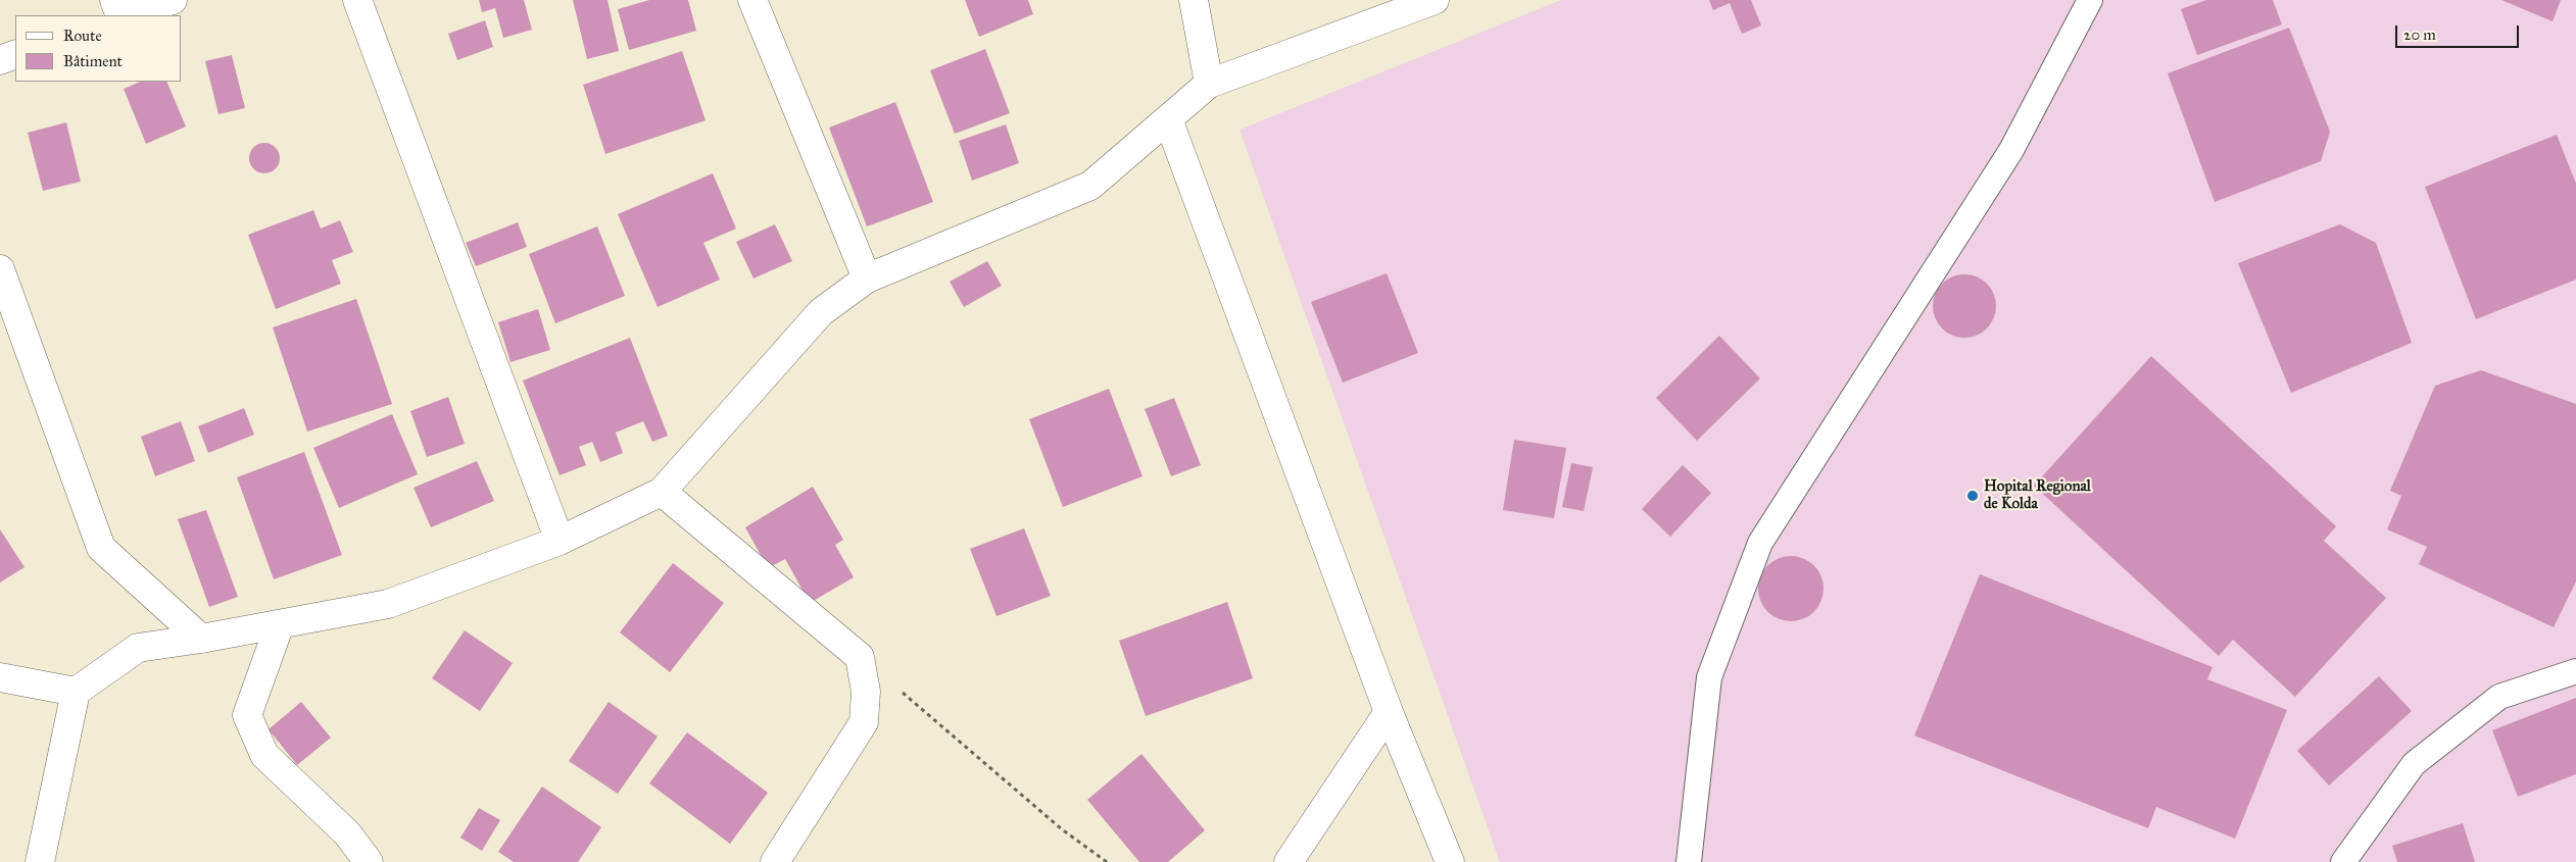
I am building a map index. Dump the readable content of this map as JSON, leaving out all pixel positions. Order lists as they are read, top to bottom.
{
  "places": ["Hopital Regional de Kolda"],
  "legend": ["Route", "Bâtiment"],
  "scale_bar": "20 m"
}
